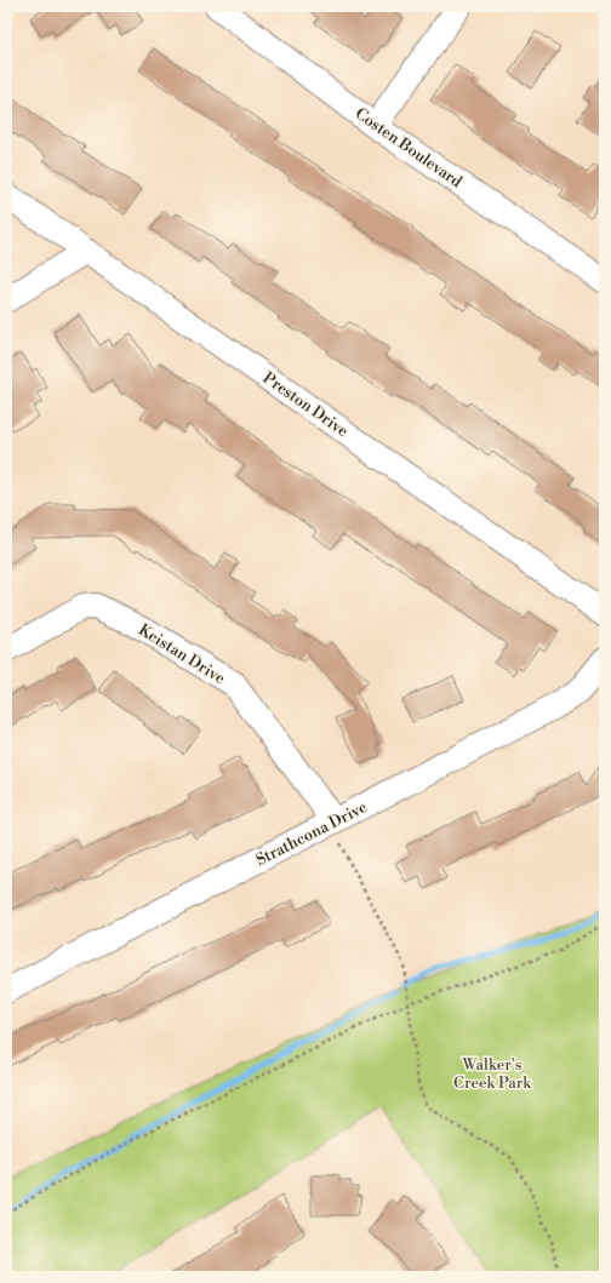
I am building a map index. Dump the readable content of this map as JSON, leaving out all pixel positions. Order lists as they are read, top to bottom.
{
  "streets": {
    "street": [
      "Costen Boulevard",
      "Preston Drive",
      "Keistan Drive",
      "Strathcona Drive"
    ]
  },
  "crossings": [
    ["Keistan Drive", "Strathcona Drive"]
  ],
  "parks": ["Walker's Creek Park"]
}
